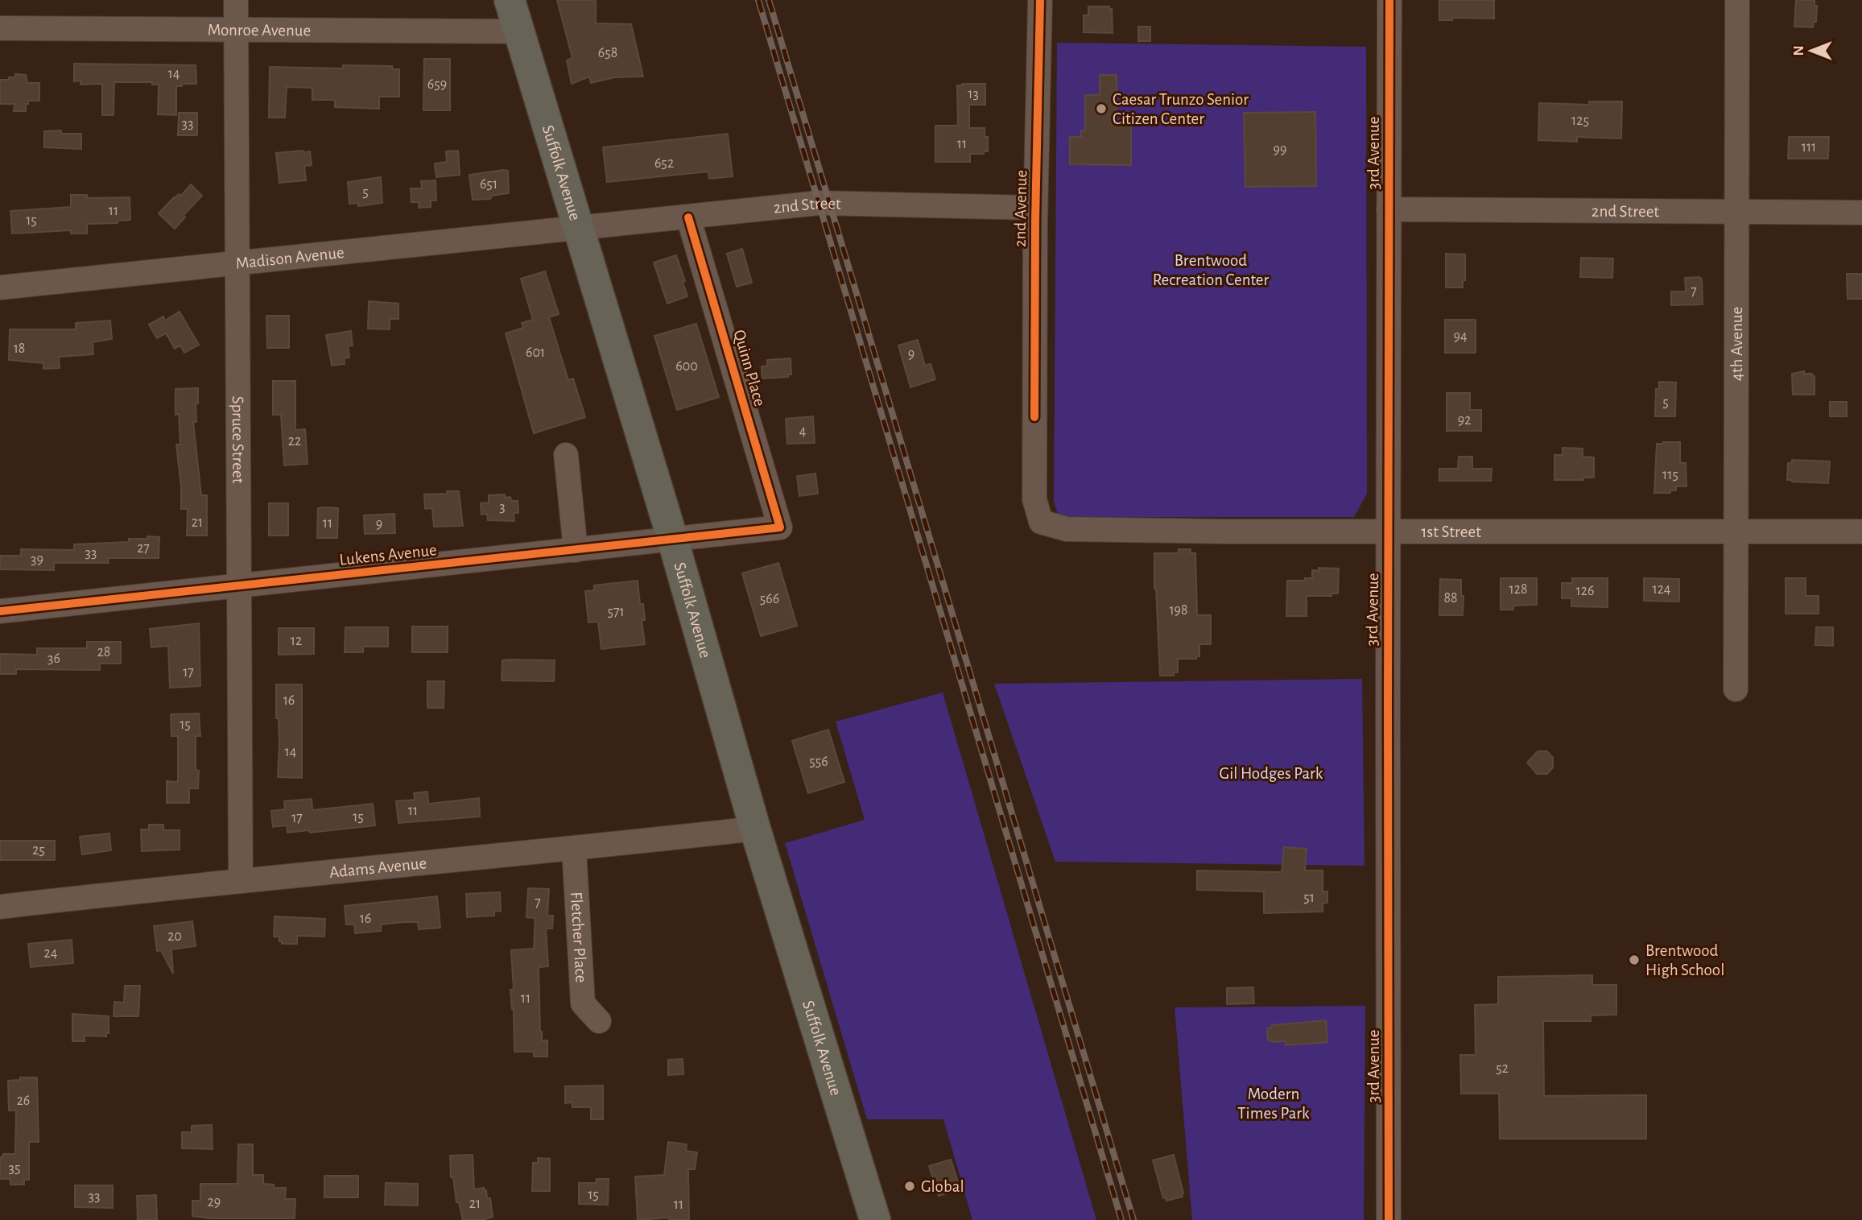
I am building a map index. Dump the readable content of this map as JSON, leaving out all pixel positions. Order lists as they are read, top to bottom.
{
  "streets": {
    "main road": ["Suffolk Avenue"],
    "street": [
      "Monroe Avenue",
      "3rd Avenue",
      "2nd Street",
      "2nd Avenue",
      "Madison Avenue",
      "4th Avenue",
      "Quinn Place",
      "Spruce Street",
      "1st Street",
      "Lukens Avenue",
      "Adams Avenue",
      "Fletcher Place"
    ]
  },
  "crossings": [
    ["Monroe Avenue", "Suffolk Avenue"],
    ["Monroe Avenue", "Spruce Street"],
    ["3rd Avenue", "2nd Street"],
    ["3rd Avenue", "1st Street"],
    ["Suffolk Avenue", "2nd Street"],
    ["Suffolk Avenue", "Madison Avenue"],
    ["Suffolk Avenue", "Lukens Avenue"],
    ["Suffolk Avenue", "Adams Avenue"],
    ["2nd Street", "2nd Avenue"],
    ["2nd Street", "Madison Avenue"],
    ["2nd Street", "4th Avenue"],
    ["2nd Street", "Quinn Place"],
    ["2nd Avenue", "1st Street"],
    ["Madison Avenue", "Spruce Street"],
    ["4th Avenue", "1st Street"],
    ["Quinn Place", "Lukens Avenue"],
    ["Spruce Street", "Lukens Avenue"],
    ["Spruce Street", "Adams Avenue"],
    ["Adams Avenue", "Fletcher Place"]
  ],
  "parks": ["Brentwood Recreation Center", "Gil Hodges Park", "Modern Times Park"],
  "places": ["Caesar Trunzo Senior Citizen Center", "Brentwood High School", "Global"],
  "house_numbers": [
    "658",
    "14",
    "659",
    "13",
    "125",
    "33",
    "11",
    "111",
    "99",
    "652",
    "651",
    "5",
    "11",
    "15",
    "7",
    "94",
    "18",
    "601",
    "9",
    "600",
    "5",
    "92",
    "4",
    "22",
    "115",
    "3",
    "21",
    "11",
    "9",
    "27",
    "33",
    "39",
    "128",
    "124",
    "126",
    "88",
    "566",
    "198",
    "571",
    "12",
    "28",
    "36",
    "17",
    "16",
    "15",
    "14",
    "556",
    "11",
    "15",
    "17",
    "25",
    "51",
    "7",
    "16",
    "20",
    "24",
    "11",
    "52",
    "26",
    "35",
    "15",
    "33",
    "29",
    "21",
    "11"
  ],
  "north": "left"
}
